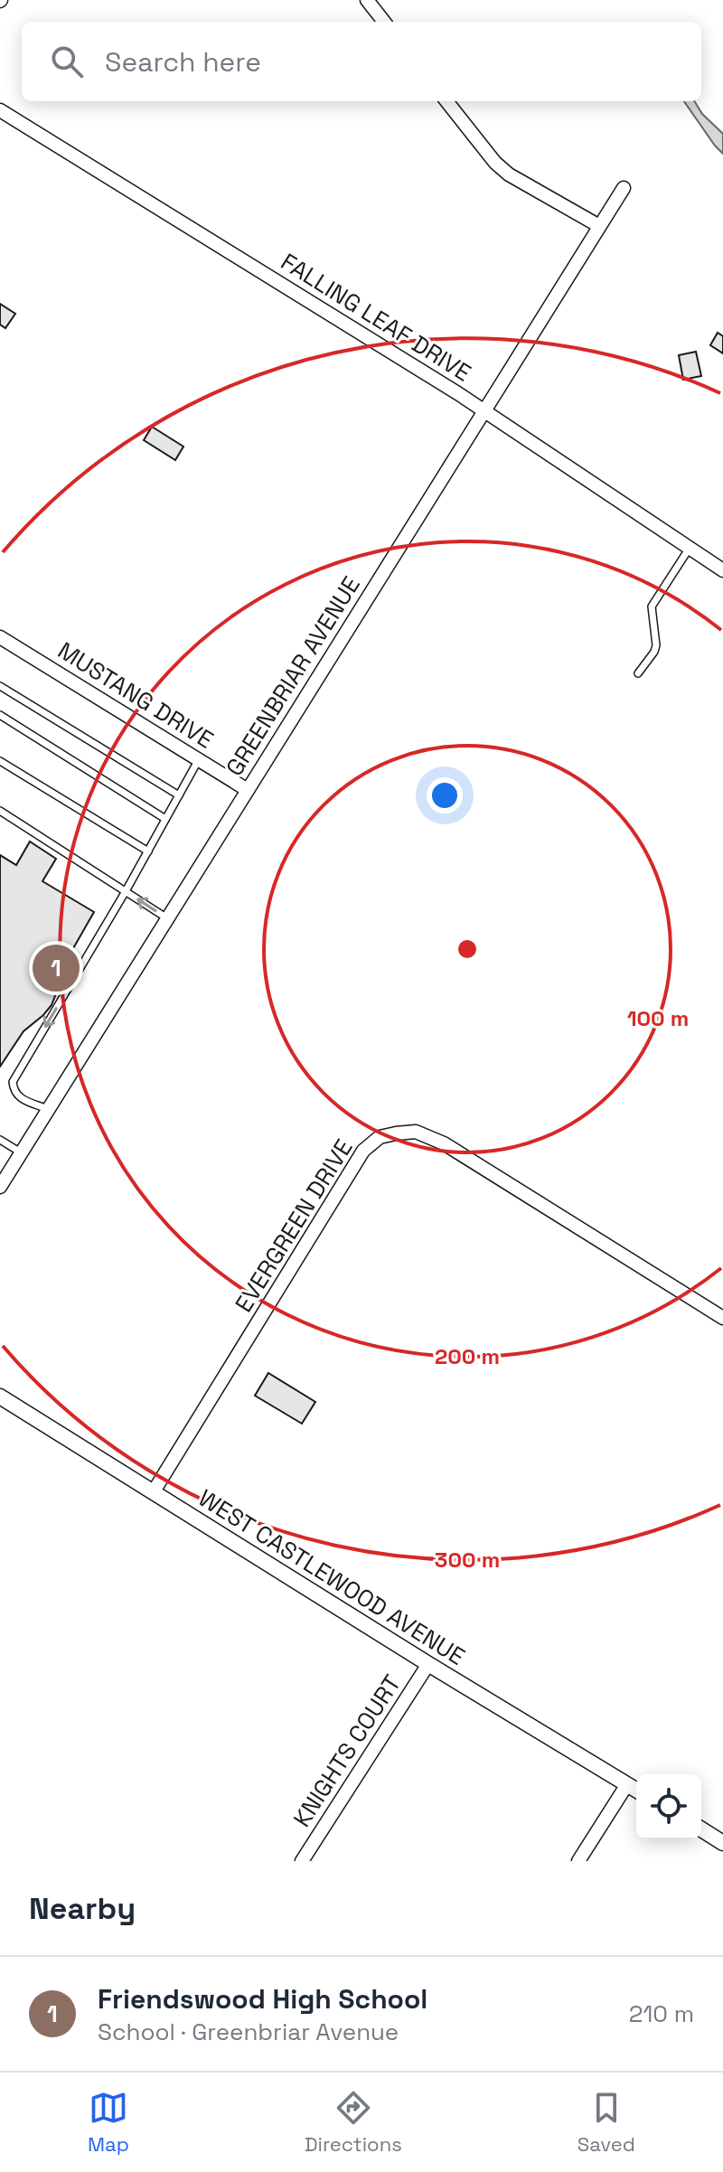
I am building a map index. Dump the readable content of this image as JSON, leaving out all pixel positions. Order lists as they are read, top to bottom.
{
  "streets": {
    "street": [
      "FALLING LEAF DRIVE",
      "GREENBRIAR AVENUE",
      "MUSTANG DRIVE",
      "EVERGREEN DRIVE",
      "WEST CASTLEWOOD AVENUE",
      "KNIGHTS COURT"
    ]
  },
  "crossings": [
    ["FALLING LEAF DRIVE", "GREENBRIAR AVENUE"],
    ["GREENBRIAR AVENUE", "MUSTANG DRIVE"],
    ["EVERGREEN DRIVE", "WEST CASTLEWOOD AVENUE"],
    ["WEST CASTLEWOOD AVENUE", "KNIGHTS COURT"]
  ],
  "page": {
    "search": "Search here",
    "pins": "1",
    "heading": "Nearby",
    "list": [
      {
        "mark": "1",
        "name": "Friendswood High School",
        "note": "School · Greenbriar Avenue",
        "value": "210 m"
      }
    ],
    "nav": ["Map", "Directions", "Saved"]
  },
  "rings": ["100 m", "200 m", "300 m"]
}
